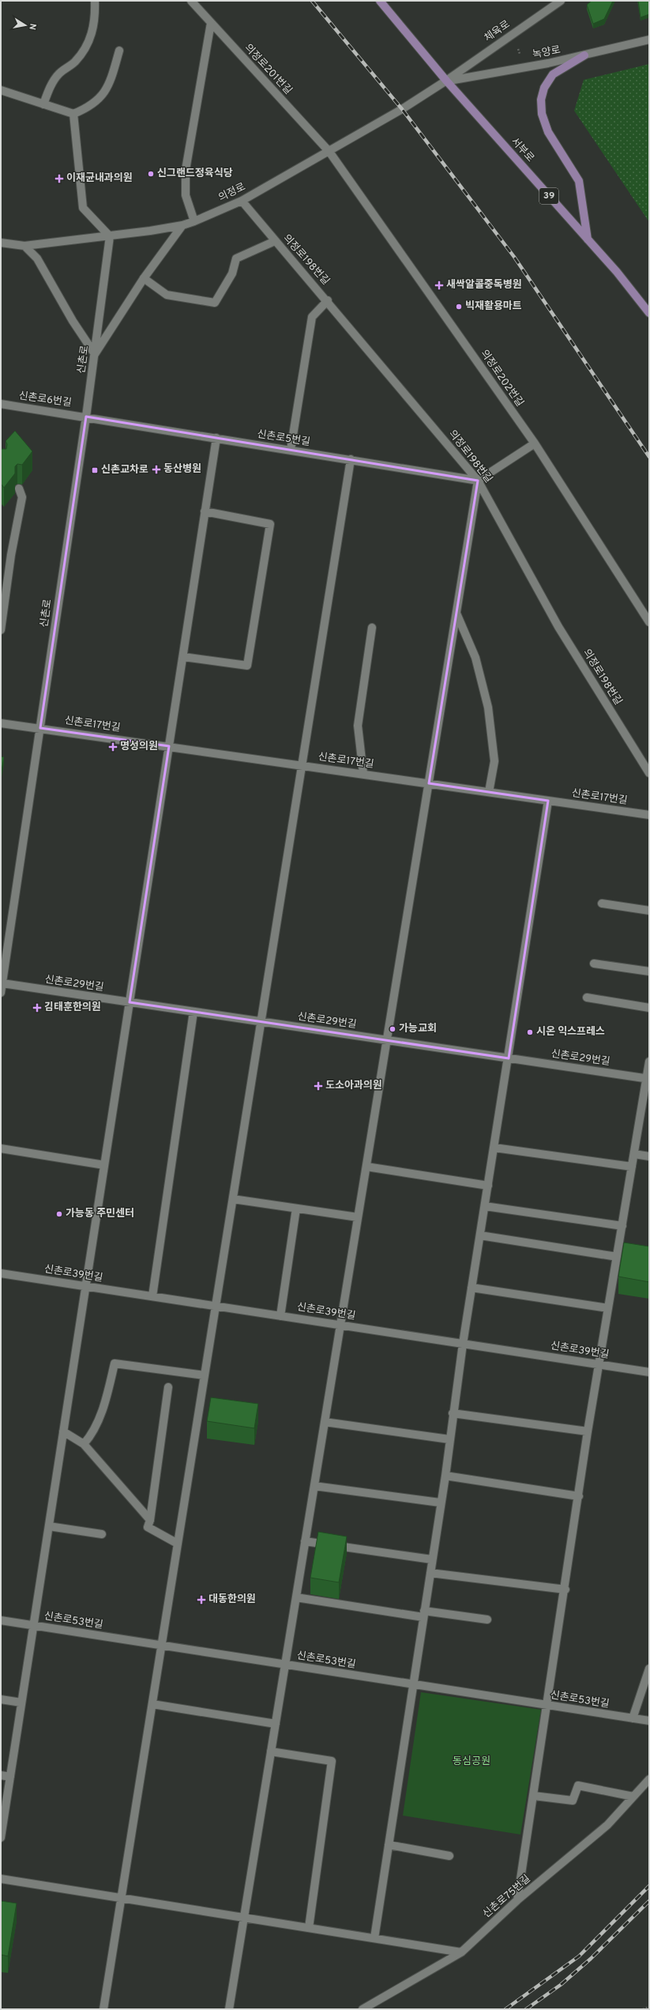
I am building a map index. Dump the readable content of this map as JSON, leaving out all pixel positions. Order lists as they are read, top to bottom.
{
  "streets": {
    "main road": ["서부로", "39"],
    "street": [
      "체육로",
      "녹양로",
      "의정로201번길",
      "의정로",
      "의정로198번길",
      "신촌로",
      "의정로202번길",
      "신촌로6번길",
      "신촌로5번길",
      "신촌로17번길",
      "신촌로29번길",
      "신촌로39번길",
      "신촌로53번길",
      "신촌로75번길"
    ]
  },
  "crossings": [
    ["체육로", "녹양로"],
    ["체육로", "서부로"],
    ["체육로", "의정로"],
    ["녹양로", "서부로"],
    ["녹양로", "의정로"],
    ["의정로201번길", "의정로"],
    ["의정로201번길", "의정로202번길"],
    ["서부로", "의정로"],
    ["의정로", "의정로198번길"],
    ["의정로", "신촌로"],
    ["의정로", "의정로202번길"],
    ["의정로198번길", "신촌로5번길"],
    ["신촌로", "신촌로6번길"],
    ["신촌로", "신촌로5번길"],
    ["신촌로", "신촌로17번길"],
    ["신촌로", "신촌로29번길"],
    ["신촌로6번길", "신촌로5번길"]
  ],
  "parks": ["동심공원"],
  "places": {
    "other": [
      "신그랜드정육식당",
      "빅재활용마트",
      "가능교회",
      "시온 익스프레스",
      "가능동 주민센터"
    ],
    "health": [
      "이재균내과의원",
      "새싹알콜중독병원",
      "동산병원",
      "명성의원",
      "김태훈한의원",
      "도소아과의원",
      "대동한의원"
    ],
    "transit": ["신촌교차로"]
  },
  "north": "right"
}
